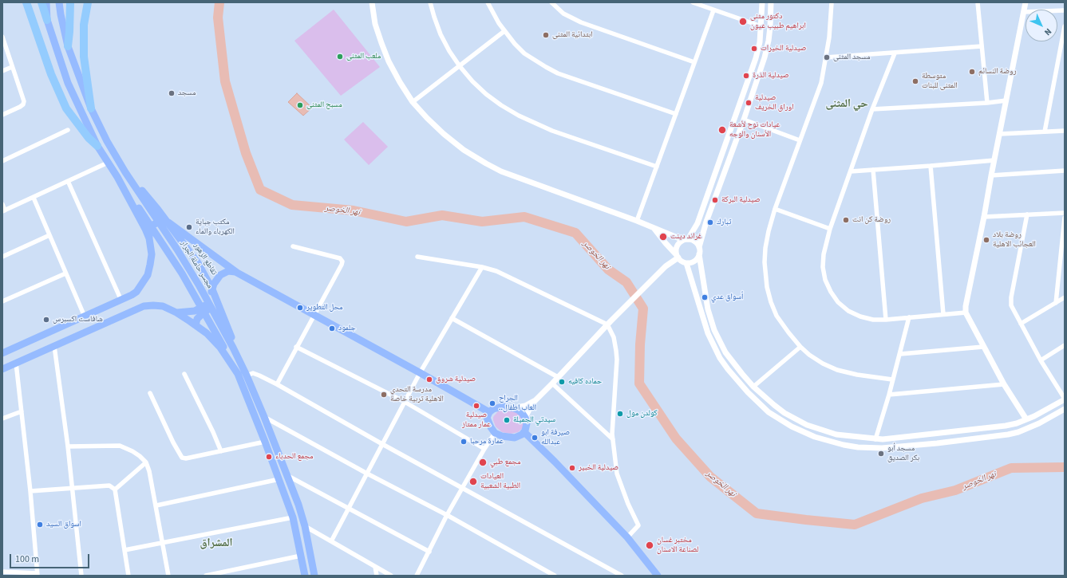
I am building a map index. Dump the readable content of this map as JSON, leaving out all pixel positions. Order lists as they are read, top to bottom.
{
  "streets": {
    "main road": ["تقاطع الزهور", "مجسر حاملة الجرار"]
  },
  "crossings": [
    ["تقاطع الزهور", "مجسر حاملة الجرار"]
  ],
  "districts": ["حي المثنى", "المشراق"],
  "water": ["نهر الخوصر"],
  "places": [
    "دكتور مثنى ابراهيم طبيب عيون",
    "ابتدائية المثنى",
    "صيدلية الخيرات",
    "ملعب المثنى",
    "مسجد المثنى",
    "روضة النسائم",
    "صيدلية الذرة",
    "متوسطة المثنى للبنات",
    "مسجد",
    "صيدلية اوراق الخريف",
    "مسبح المثنى",
    "عيادات نوح لأشعة الأسنان والوجه",
    "صيدلية البركة",
    "روضة كن انت",
    "تبارك",
    "مكتب جباية الكهرباء والماء",
    "غراند دينت",
    "روضة بلاد العجائب الاهلية",
    "أسواق عدي",
    "محل التطوير",
    "شافاست اكسبرس",
    "جلمود",
    "صيدلية شروق",
    "حماده كافيه",
    "مدرسة التحدي الاهلية تربية خاصة",
    "الجراح ..العاب اطفال",
    "صيدلية عمار ممتاز",
    "كولدن مول",
    "سيدتي الجميلة",
    "صيرفة ابو عبدالله",
    "عمارة مرحبا",
    "مسجد أبو بكر الصديق",
    "مجمع الحدباء",
    "مجمع طبي",
    "صيدلية الخبير",
    "العيادات الطبية الشعبية",
    "اسواق السيد",
    "مختبر غسان لصناعة الاسنان"
  ],
  "scale_bar": "100 m",
  "north": "bottom right"
}
